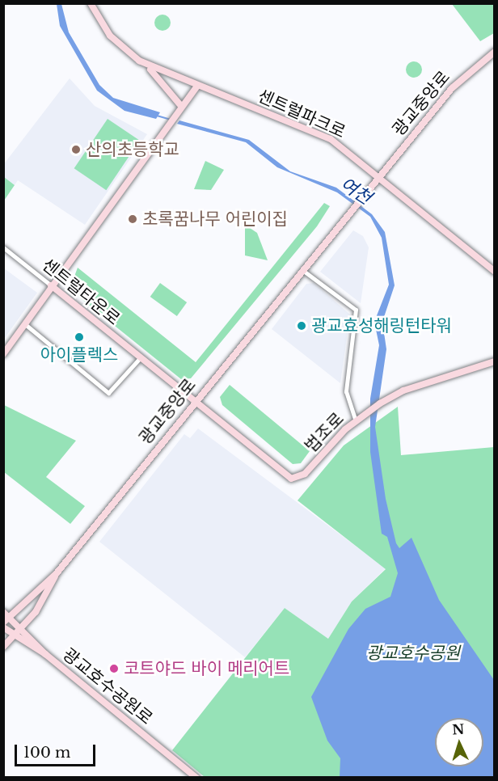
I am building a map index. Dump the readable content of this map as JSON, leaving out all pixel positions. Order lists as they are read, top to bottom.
{
  "streets": {
    "street": [
      "광교중앙로",
      "센트럴파크로",
      "센트럴타운로",
      "법조로",
      "광교호수공원로"
    ]
  },
  "crossings": [
    ["광교중앙로", "센트럴파크로"],
    ["광교중앙로", "센트럴타운로"],
    ["광교중앙로", "법조로"],
    ["광교중앙로", "광교호수공원로"],
    ["센트럴타운로", "법조로"]
  ],
  "water": ["여천"],
  "parks": ["광교호수공원"],
  "places": [
    "산의초등학교",
    "초록꿈나무 어린이집",
    "광교효성해링턴타워",
    "아이플렉스",
    "코트야드 바이 메리어트"
  ],
  "scale_bar": "100 m",
  "north": "top"
}
